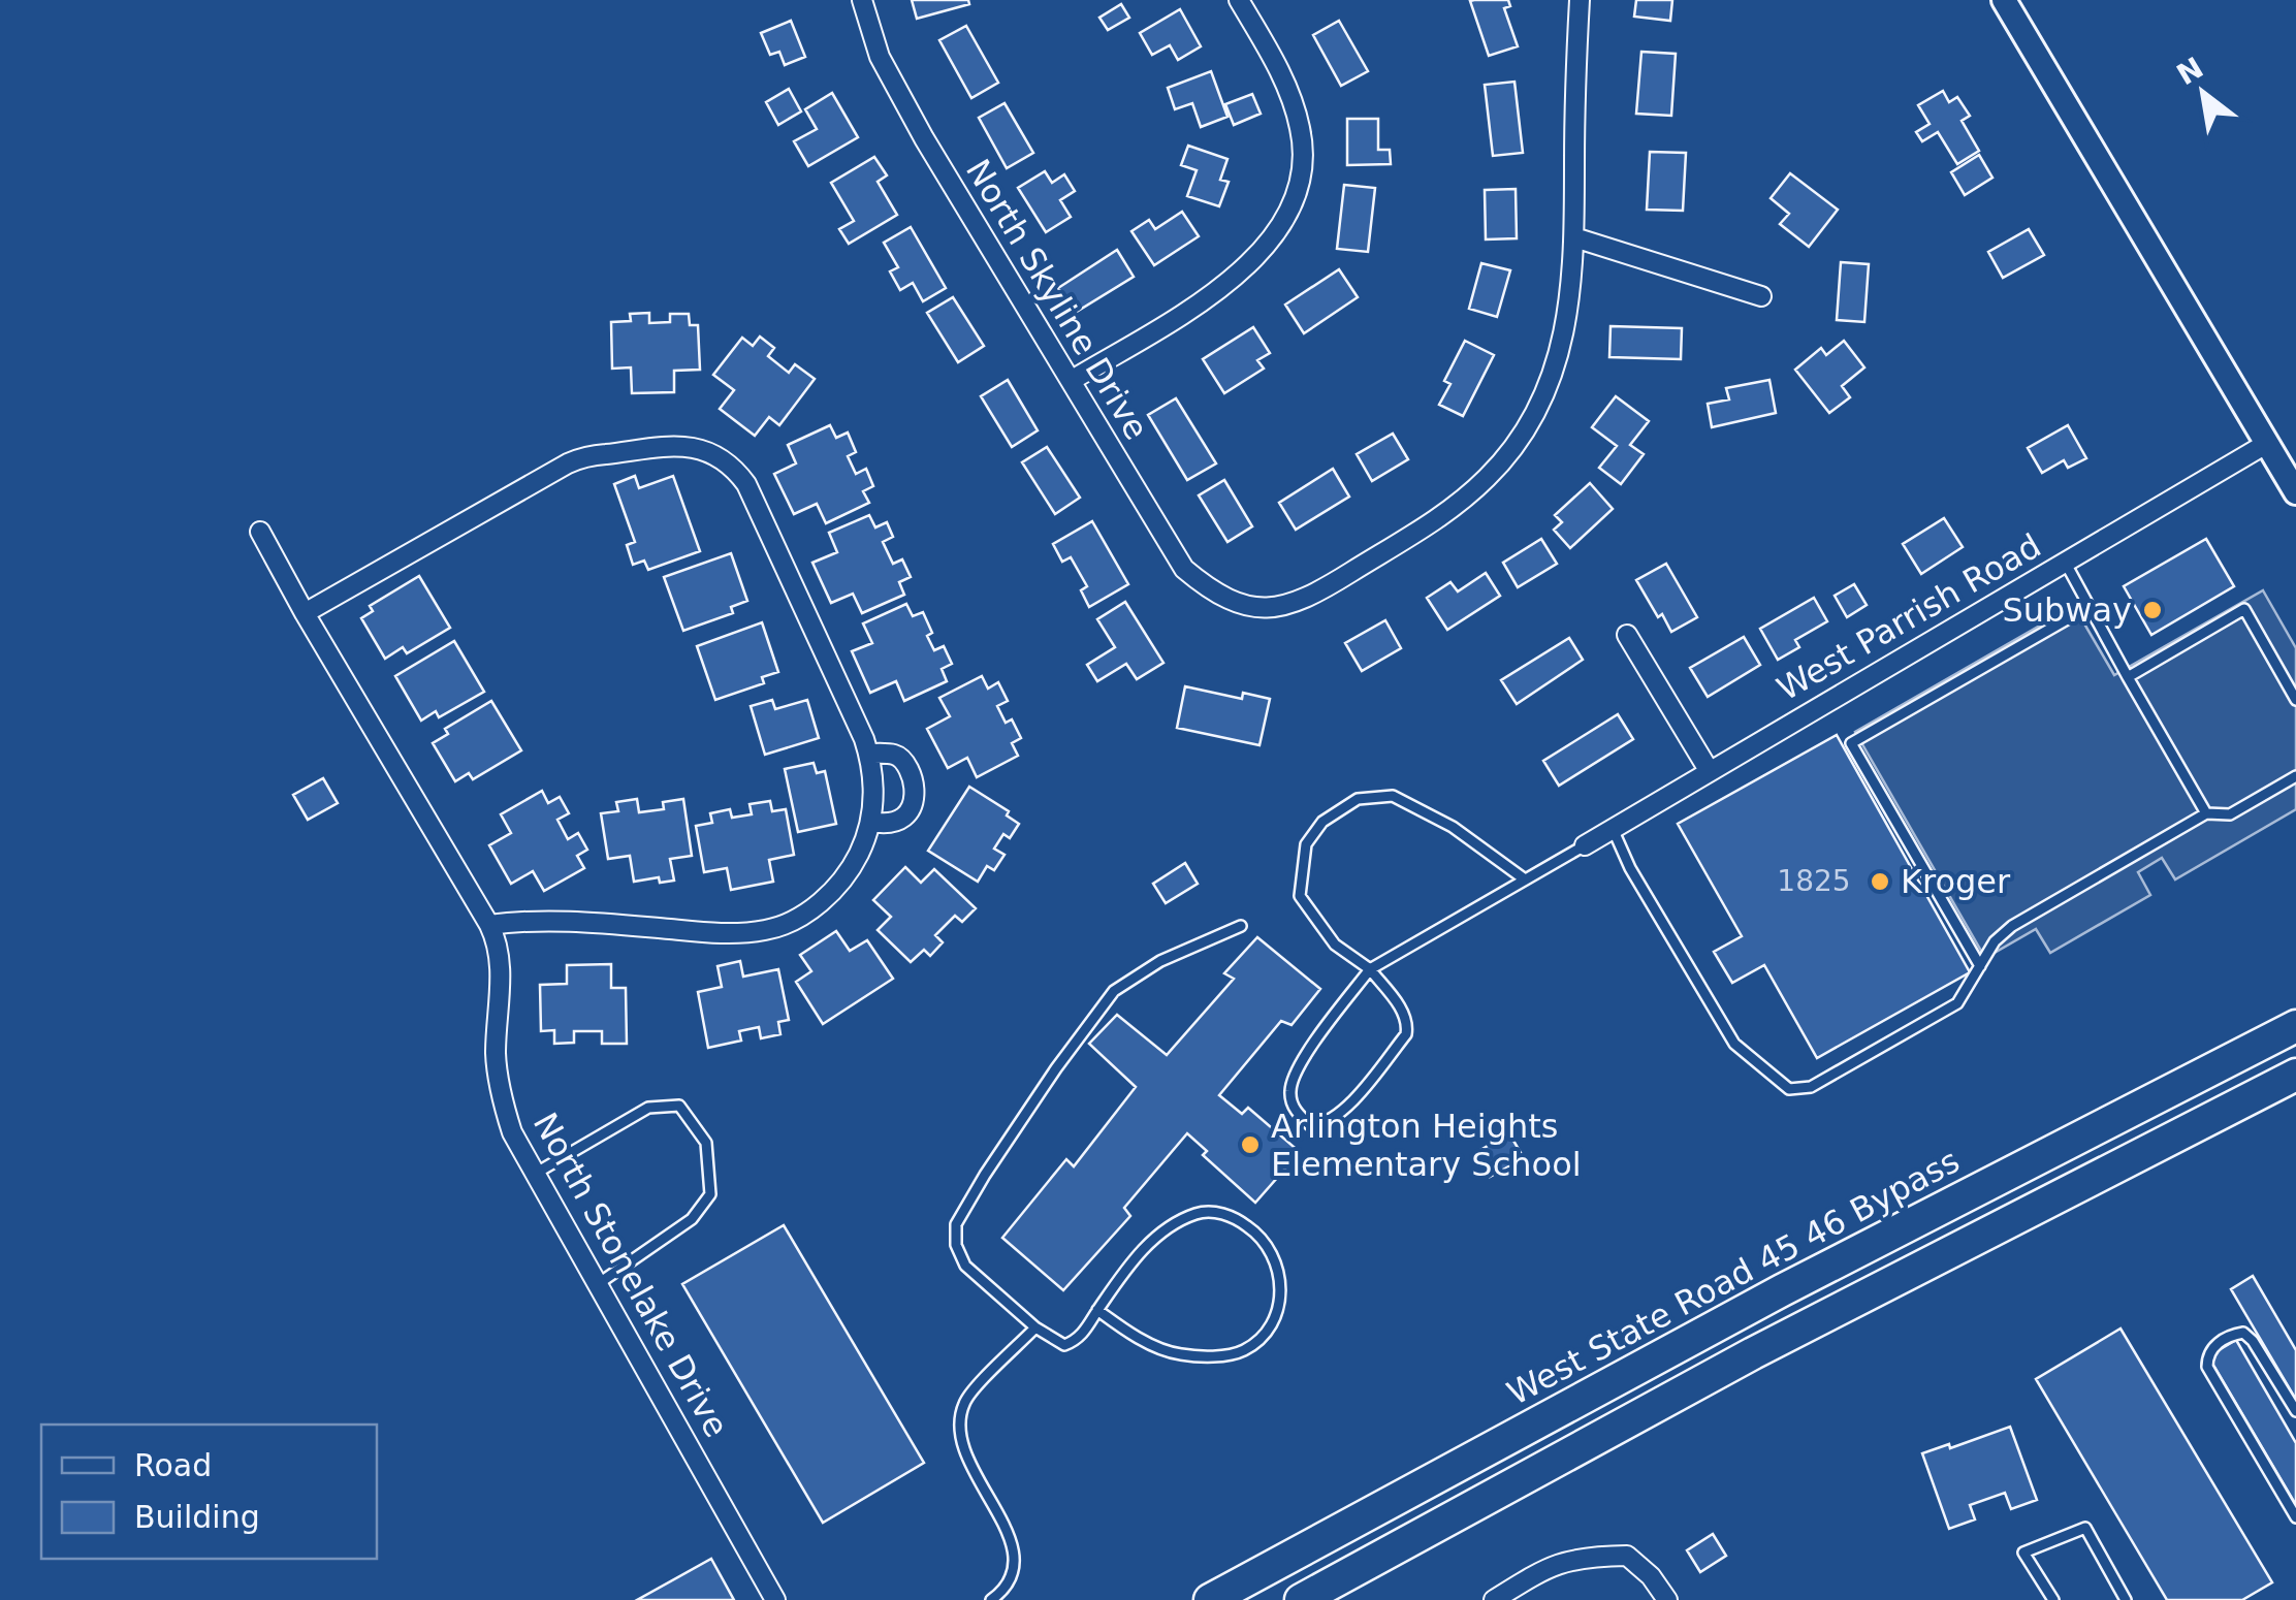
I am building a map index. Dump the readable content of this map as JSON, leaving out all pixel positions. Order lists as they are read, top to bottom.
{
  "streets": {
    "highway": ["West State Road 45 46 Bypass"],
    "street": ["North Skyline Drive", "West Parrish Road", "North Stonelake Drive"]
  },
  "places": ["Subway", "Kroger", "Arlington Heights Elementary School"],
  "house_numbers": ["1825"],
  "legend": ["Road", "Building"],
  "north": "top left"
}
